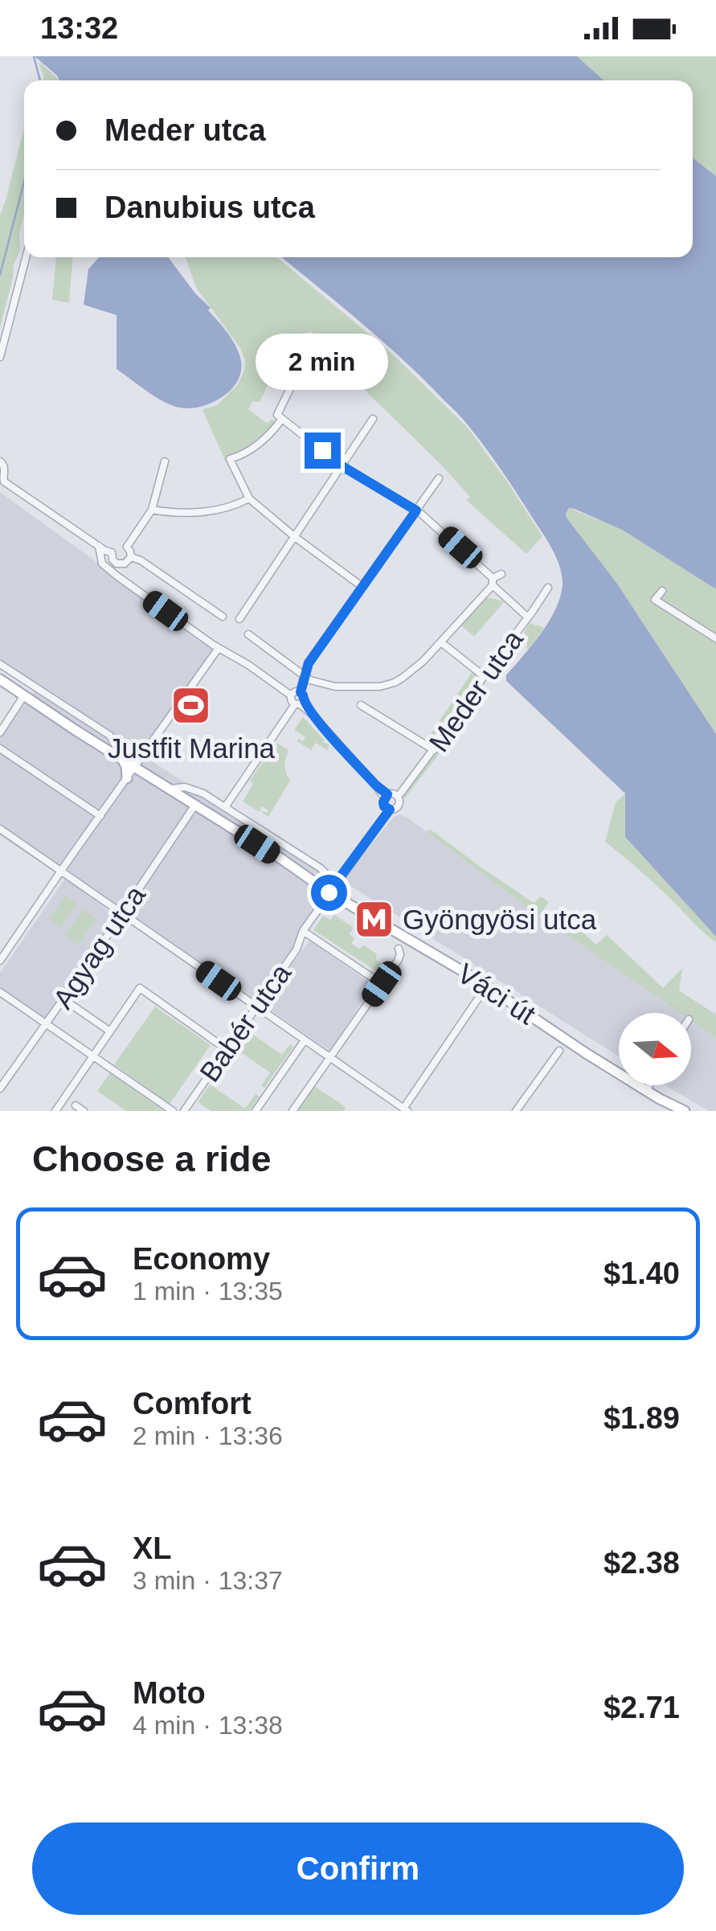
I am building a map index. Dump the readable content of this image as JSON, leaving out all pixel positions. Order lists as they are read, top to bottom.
{
  "streets": {
    "main road": ["Váci út"],
    "street": ["Meder utca", "Agyag utca", "Babér utca"]
  },
  "crossings": [
    ["Agyag utca", "Váci út"],
    ["Váci út", "Babér utca"]
  ],
  "places": {
    "sports": ["Justfit Marina"],
    "metro station": ["Gyöngyösi utca"]
  },
  "north": "right",
  "page": {
    "status": "13:32",
    "banner": ["Meder utca", "Danubius utca"],
    "bubble": "2 min",
    "heading": "Choose a ride",
    "list": [
      {
        "name": "Economy",
        "note": "1 min · 13:35",
        "value": "$1.40"
      },
      {
        "name": "Comfort",
        "note": "2 min · 13:36",
        "value": "$1.89"
      },
      {
        "name": "XL",
        "note": "3 min · 13:37",
        "value": "$2.38"
      },
      {
        "name": "Moto",
        "note": "4 min · 13:38",
        "value": "$2.71"
      }
    ],
    "buttons": "Confirm"
  }
}
